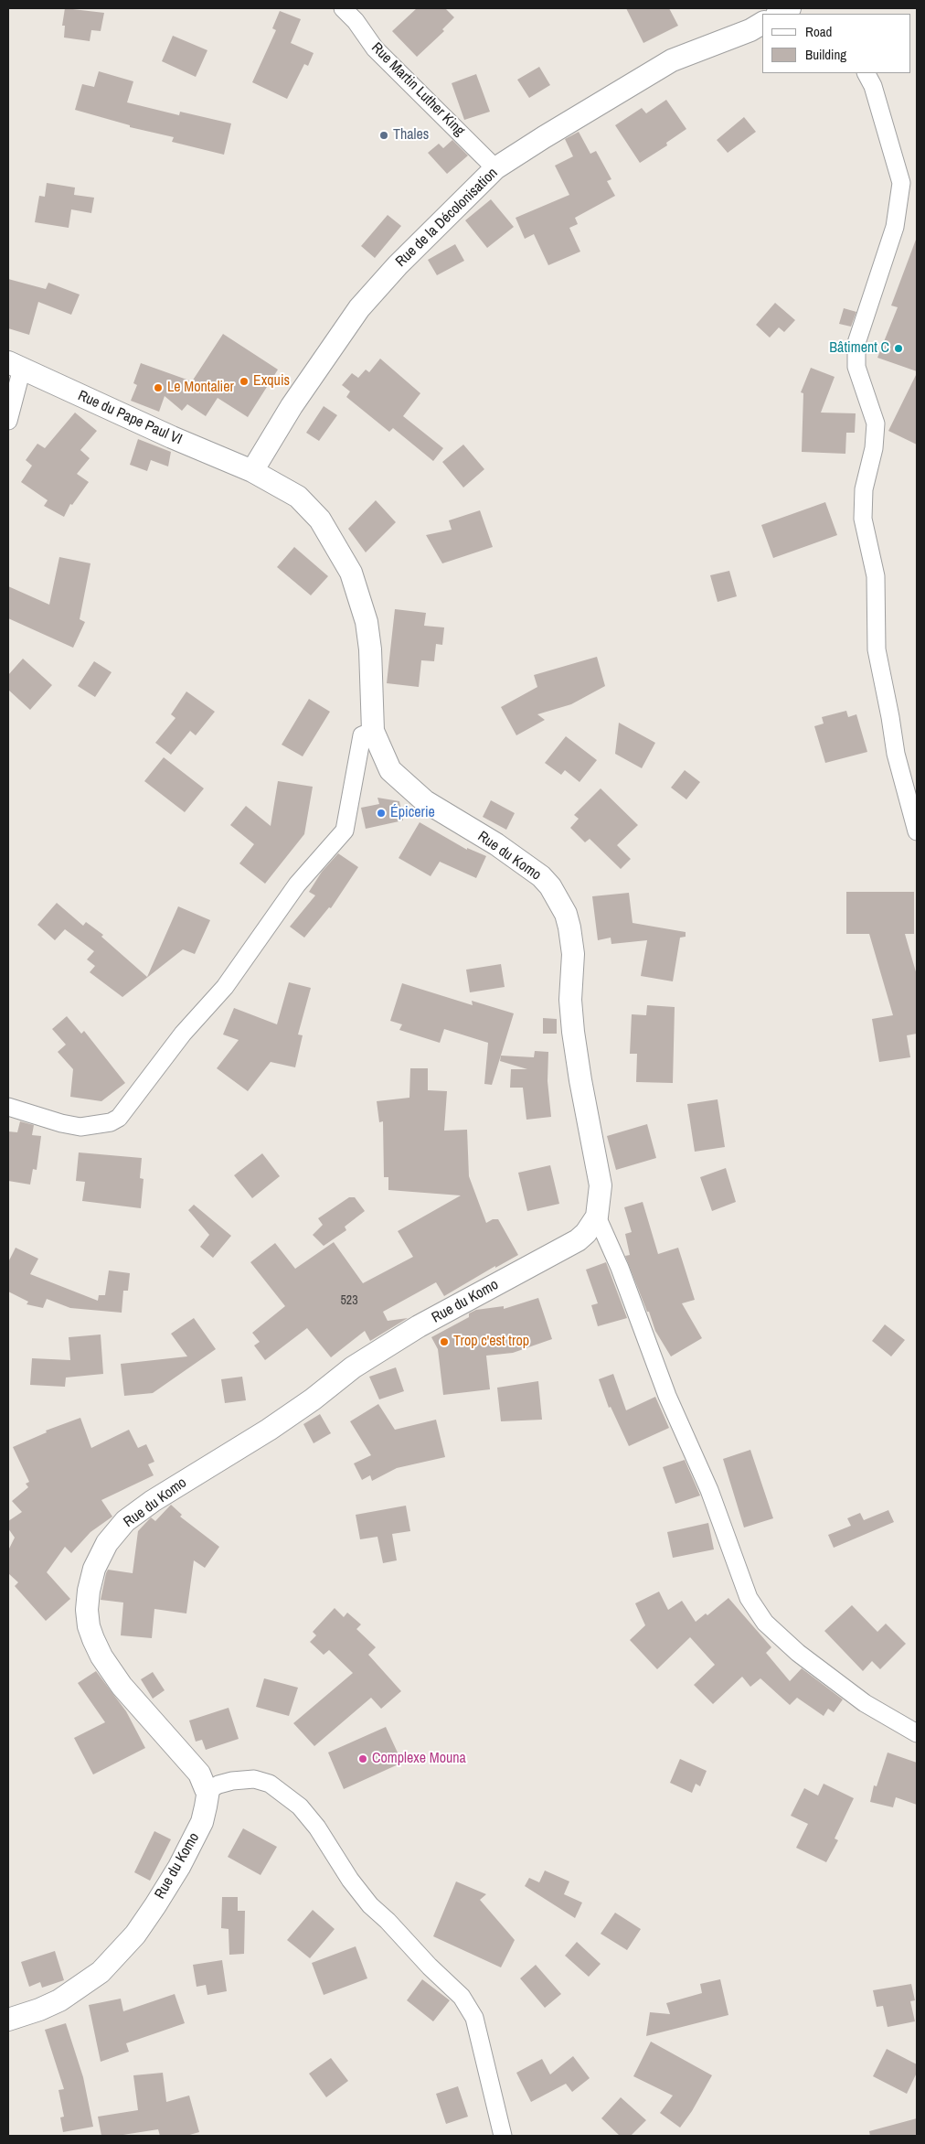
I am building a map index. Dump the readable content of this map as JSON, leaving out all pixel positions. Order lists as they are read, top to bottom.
{
  "streets": {
    "street": [
      "Rue Martin Luther King",
      "Rue de la Décolonisation",
      "Rue du Pape Paul VI",
      "Rue du Komo"
    ]
  },
  "crossings": [
    ["Rue Martin Luther King", "Rue de la Décolonisation"],
    ["Rue de la Décolonisation", "Rue du Pape Paul VI"],
    ["Rue de la Décolonisation", "Rue du Komo"],
    ["Rue du Pape Paul VI", "Rue du Komo"]
  ],
  "places": [
    "Thales",
    "Bâtiment C",
    "Exquis",
    "Le Montalier",
    "Épicerie",
    "Trop c'est trop",
    "Complexe Mouna"
  ],
  "house_numbers": ["523"],
  "legend": ["Road", "Building"]
}
